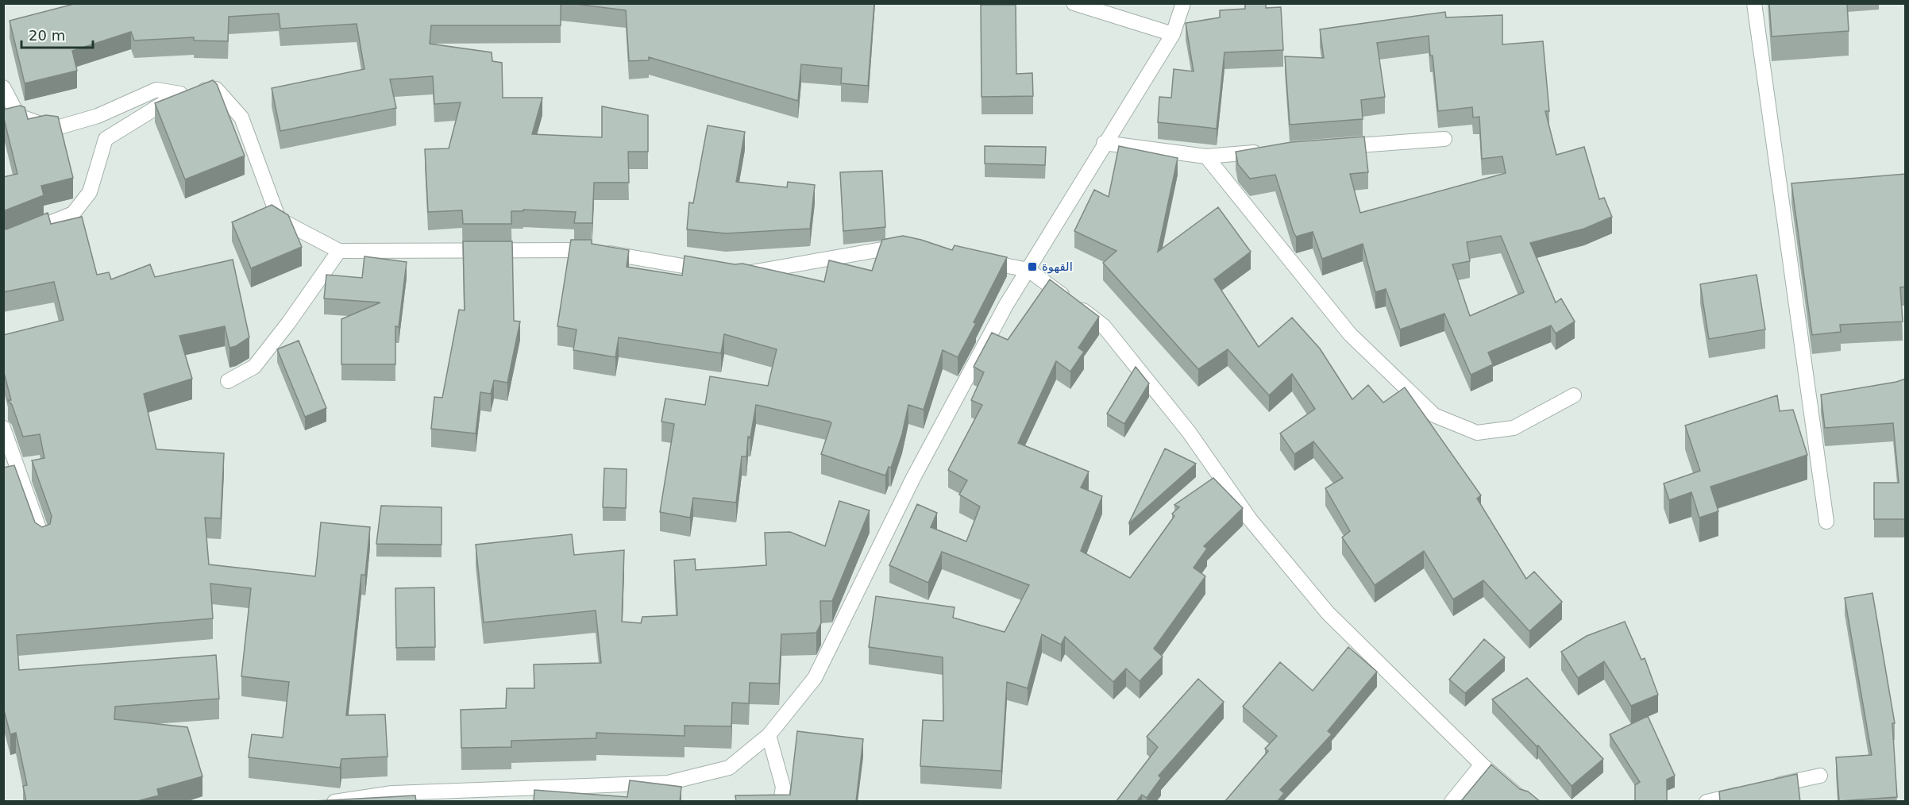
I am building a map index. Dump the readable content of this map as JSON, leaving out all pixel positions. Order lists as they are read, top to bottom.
{
  "places": {
    "transit": ["القهوة"]
  },
  "scale_bar": "20 m"
}
